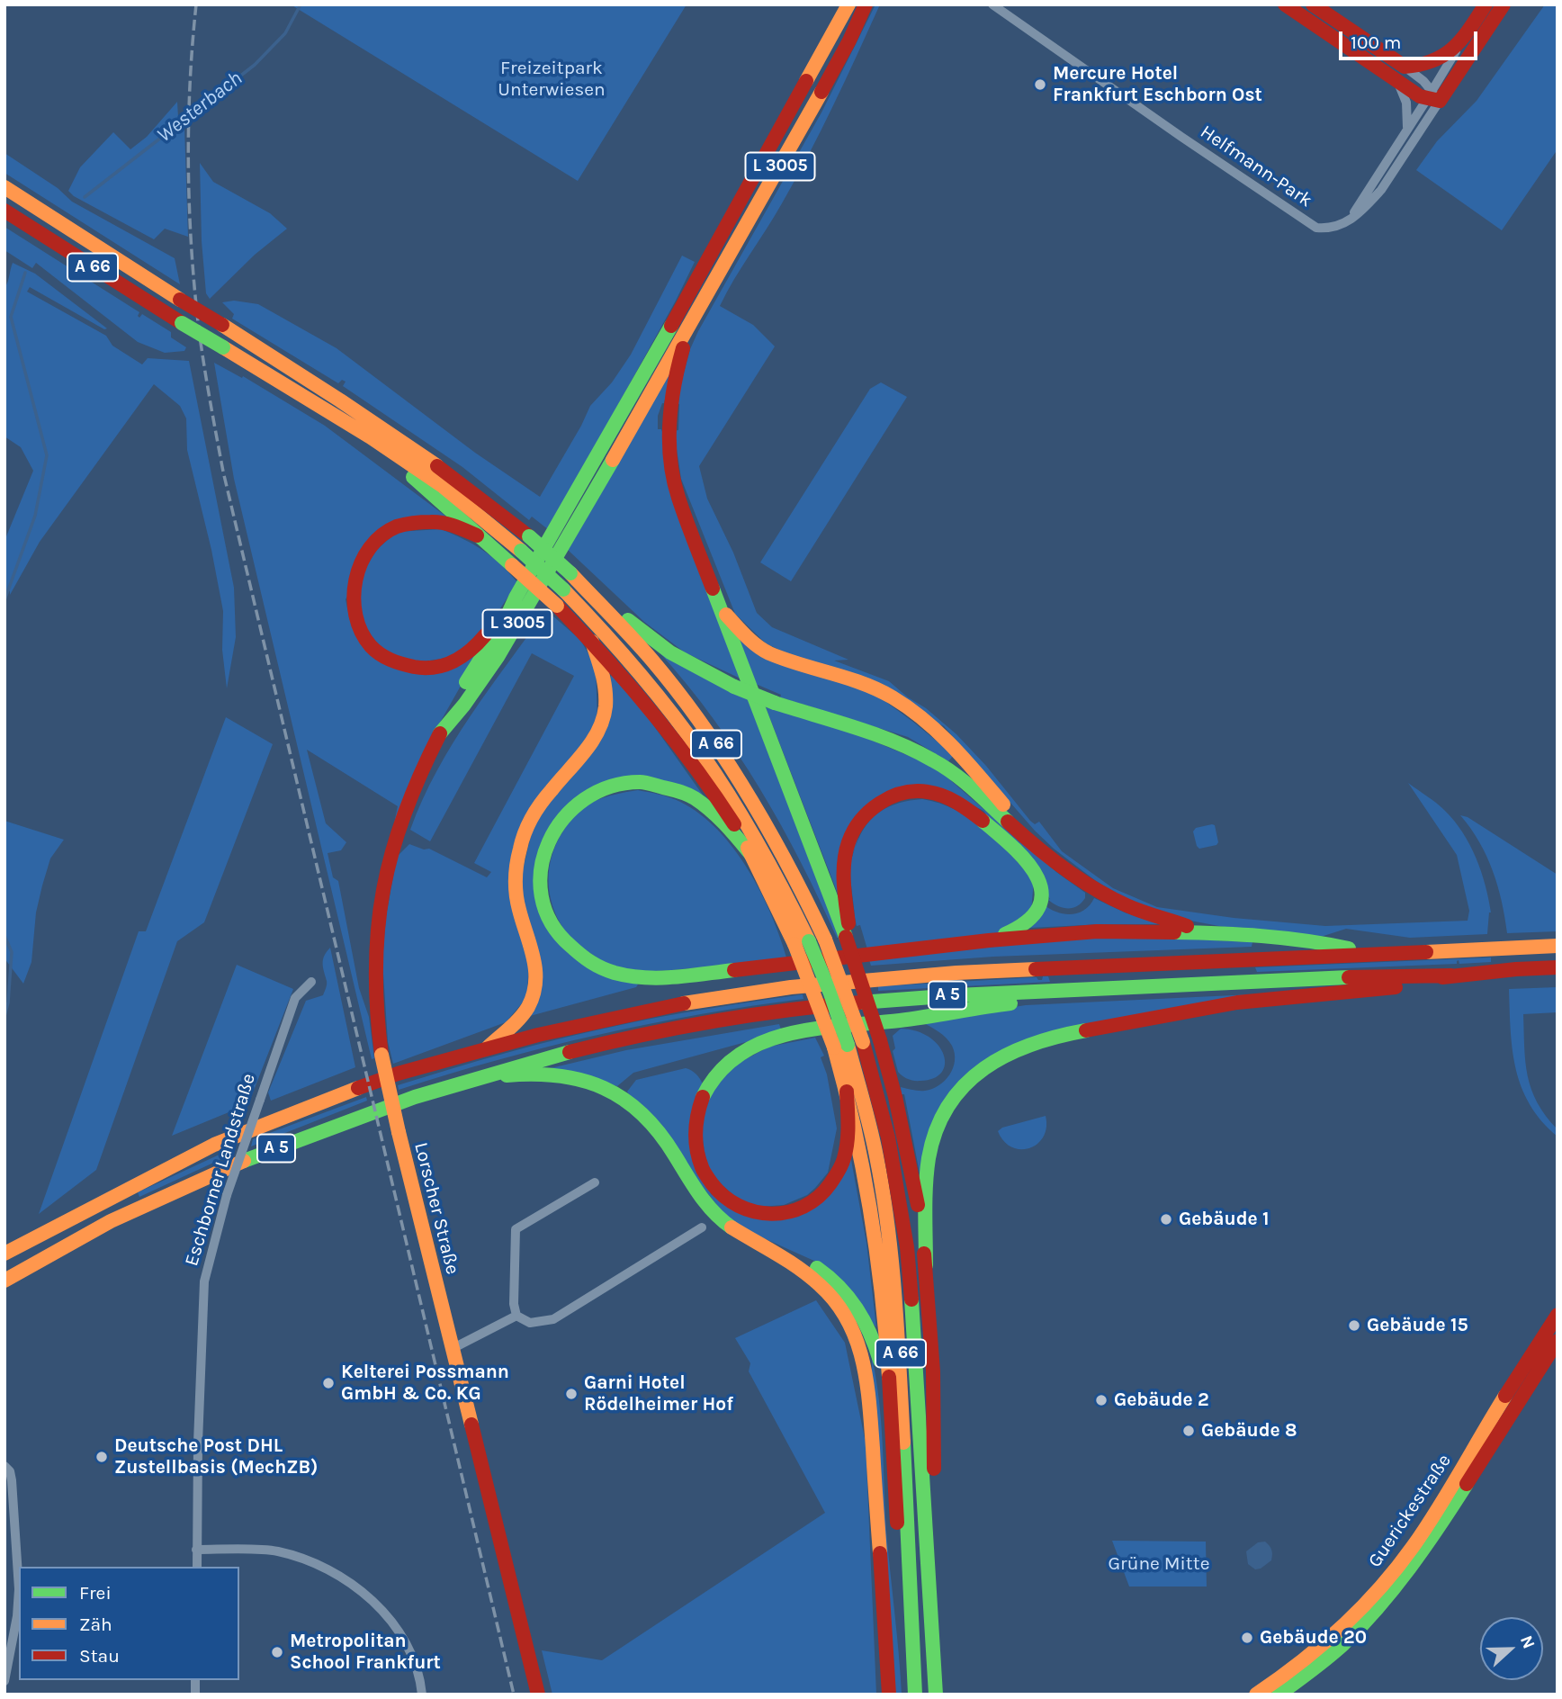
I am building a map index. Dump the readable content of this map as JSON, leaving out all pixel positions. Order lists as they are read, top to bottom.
{
  "streets": {
    "main road": [
      "L 3005",
      "A 66",
      "A 5",
      "Lorscher Straße",
      "Guerickestraße"
    ],
    "street": ["Helfmann-Park", "Eschborner Landstraße"]
  },
  "crossings": [
    ["L 3005", "Lorscher Straße"]
  ],
  "water": ["Westerbach"],
  "parks": ["Freizeitpark Unterwiesen", "Grüne Mitte"],
  "places": [
    "Mercure Hotel Frankfurt Eschborn Ost",
    "Gebäude 1",
    "Gebäude 15",
    "Kelterei Possmann GmbH & Co. KG",
    "Garni Hotel Rödelheimer Hof",
    "Gebäude 2",
    "Gebäude 8",
    "Deutsche Post DHL Zustellbasis (MechZB)",
    "Gebäude 20",
    "Metropolitan School Frankfurt"
  ],
  "legend": ["Frei", "Zäh", "Stau"],
  "scale_bar": "100 m",
  "north": "right"
}
